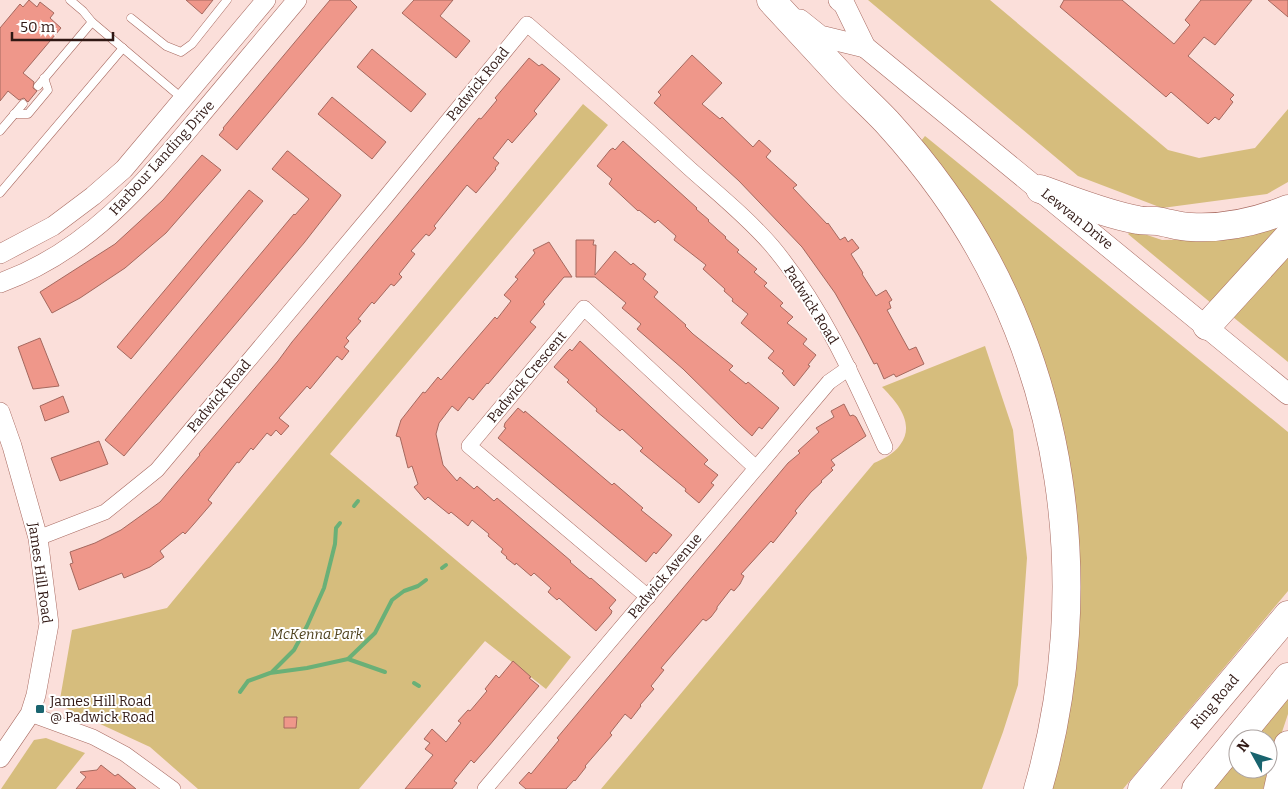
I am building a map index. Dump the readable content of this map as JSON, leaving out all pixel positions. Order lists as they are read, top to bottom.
{
  "streets": {
    "highway": ["Ring Road"],
    "main road": ["Lewvan Drive"],
    "street": [
      "Padwick Road",
      "Harbour Landing Drive",
      "Padwick Crescent",
      "James Hill Road",
      "Padwick Avenue"
    ]
  },
  "crossings": [
    ["Padwick Road", "James Hill Road"],
    ["Padwick Road", "Padwick Avenue"],
    ["Padwick Crescent", "Padwick Avenue"]
  ],
  "parks": ["McKenna Park"],
  "places": {
    "transit": ["James Hill Road @ Padwick Road"]
  },
  "scale_bar": "50 m",
  "north": "top left"
}
